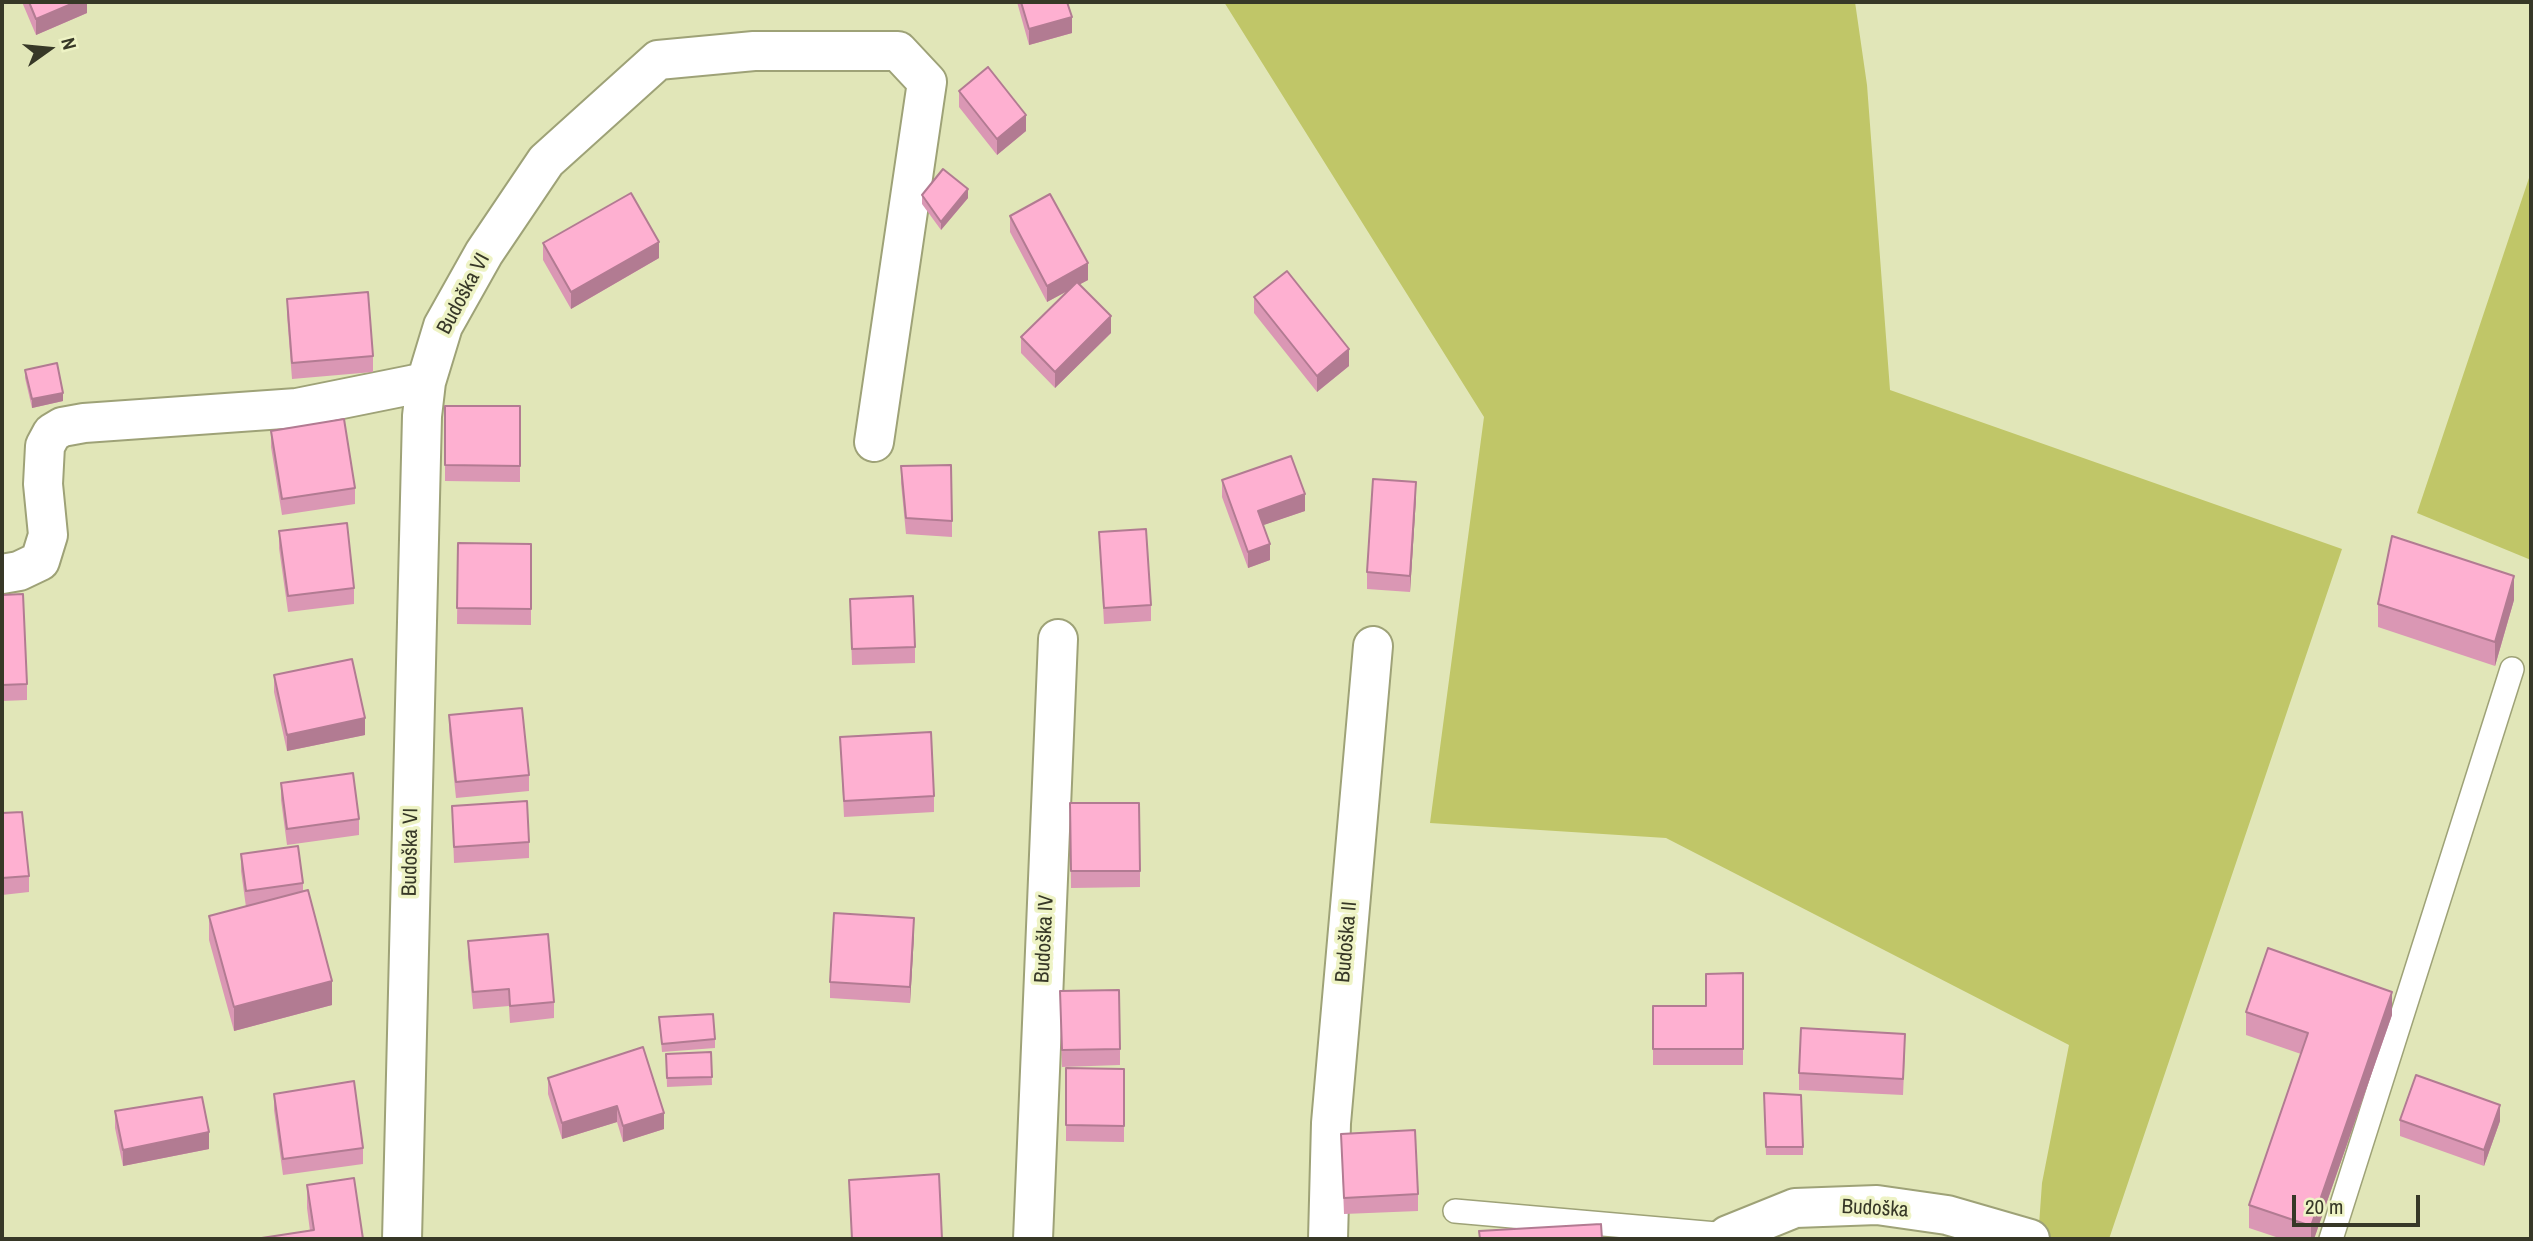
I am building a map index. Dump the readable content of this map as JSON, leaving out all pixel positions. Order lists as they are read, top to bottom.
{
  "streets": {
    "street": [
      "Budoška VI",
      "Budoška IV",
      "Budoška II",
      "Budoška"
    ]
  },
  "scale_bar": "20 m",
  "north": "right"
}
